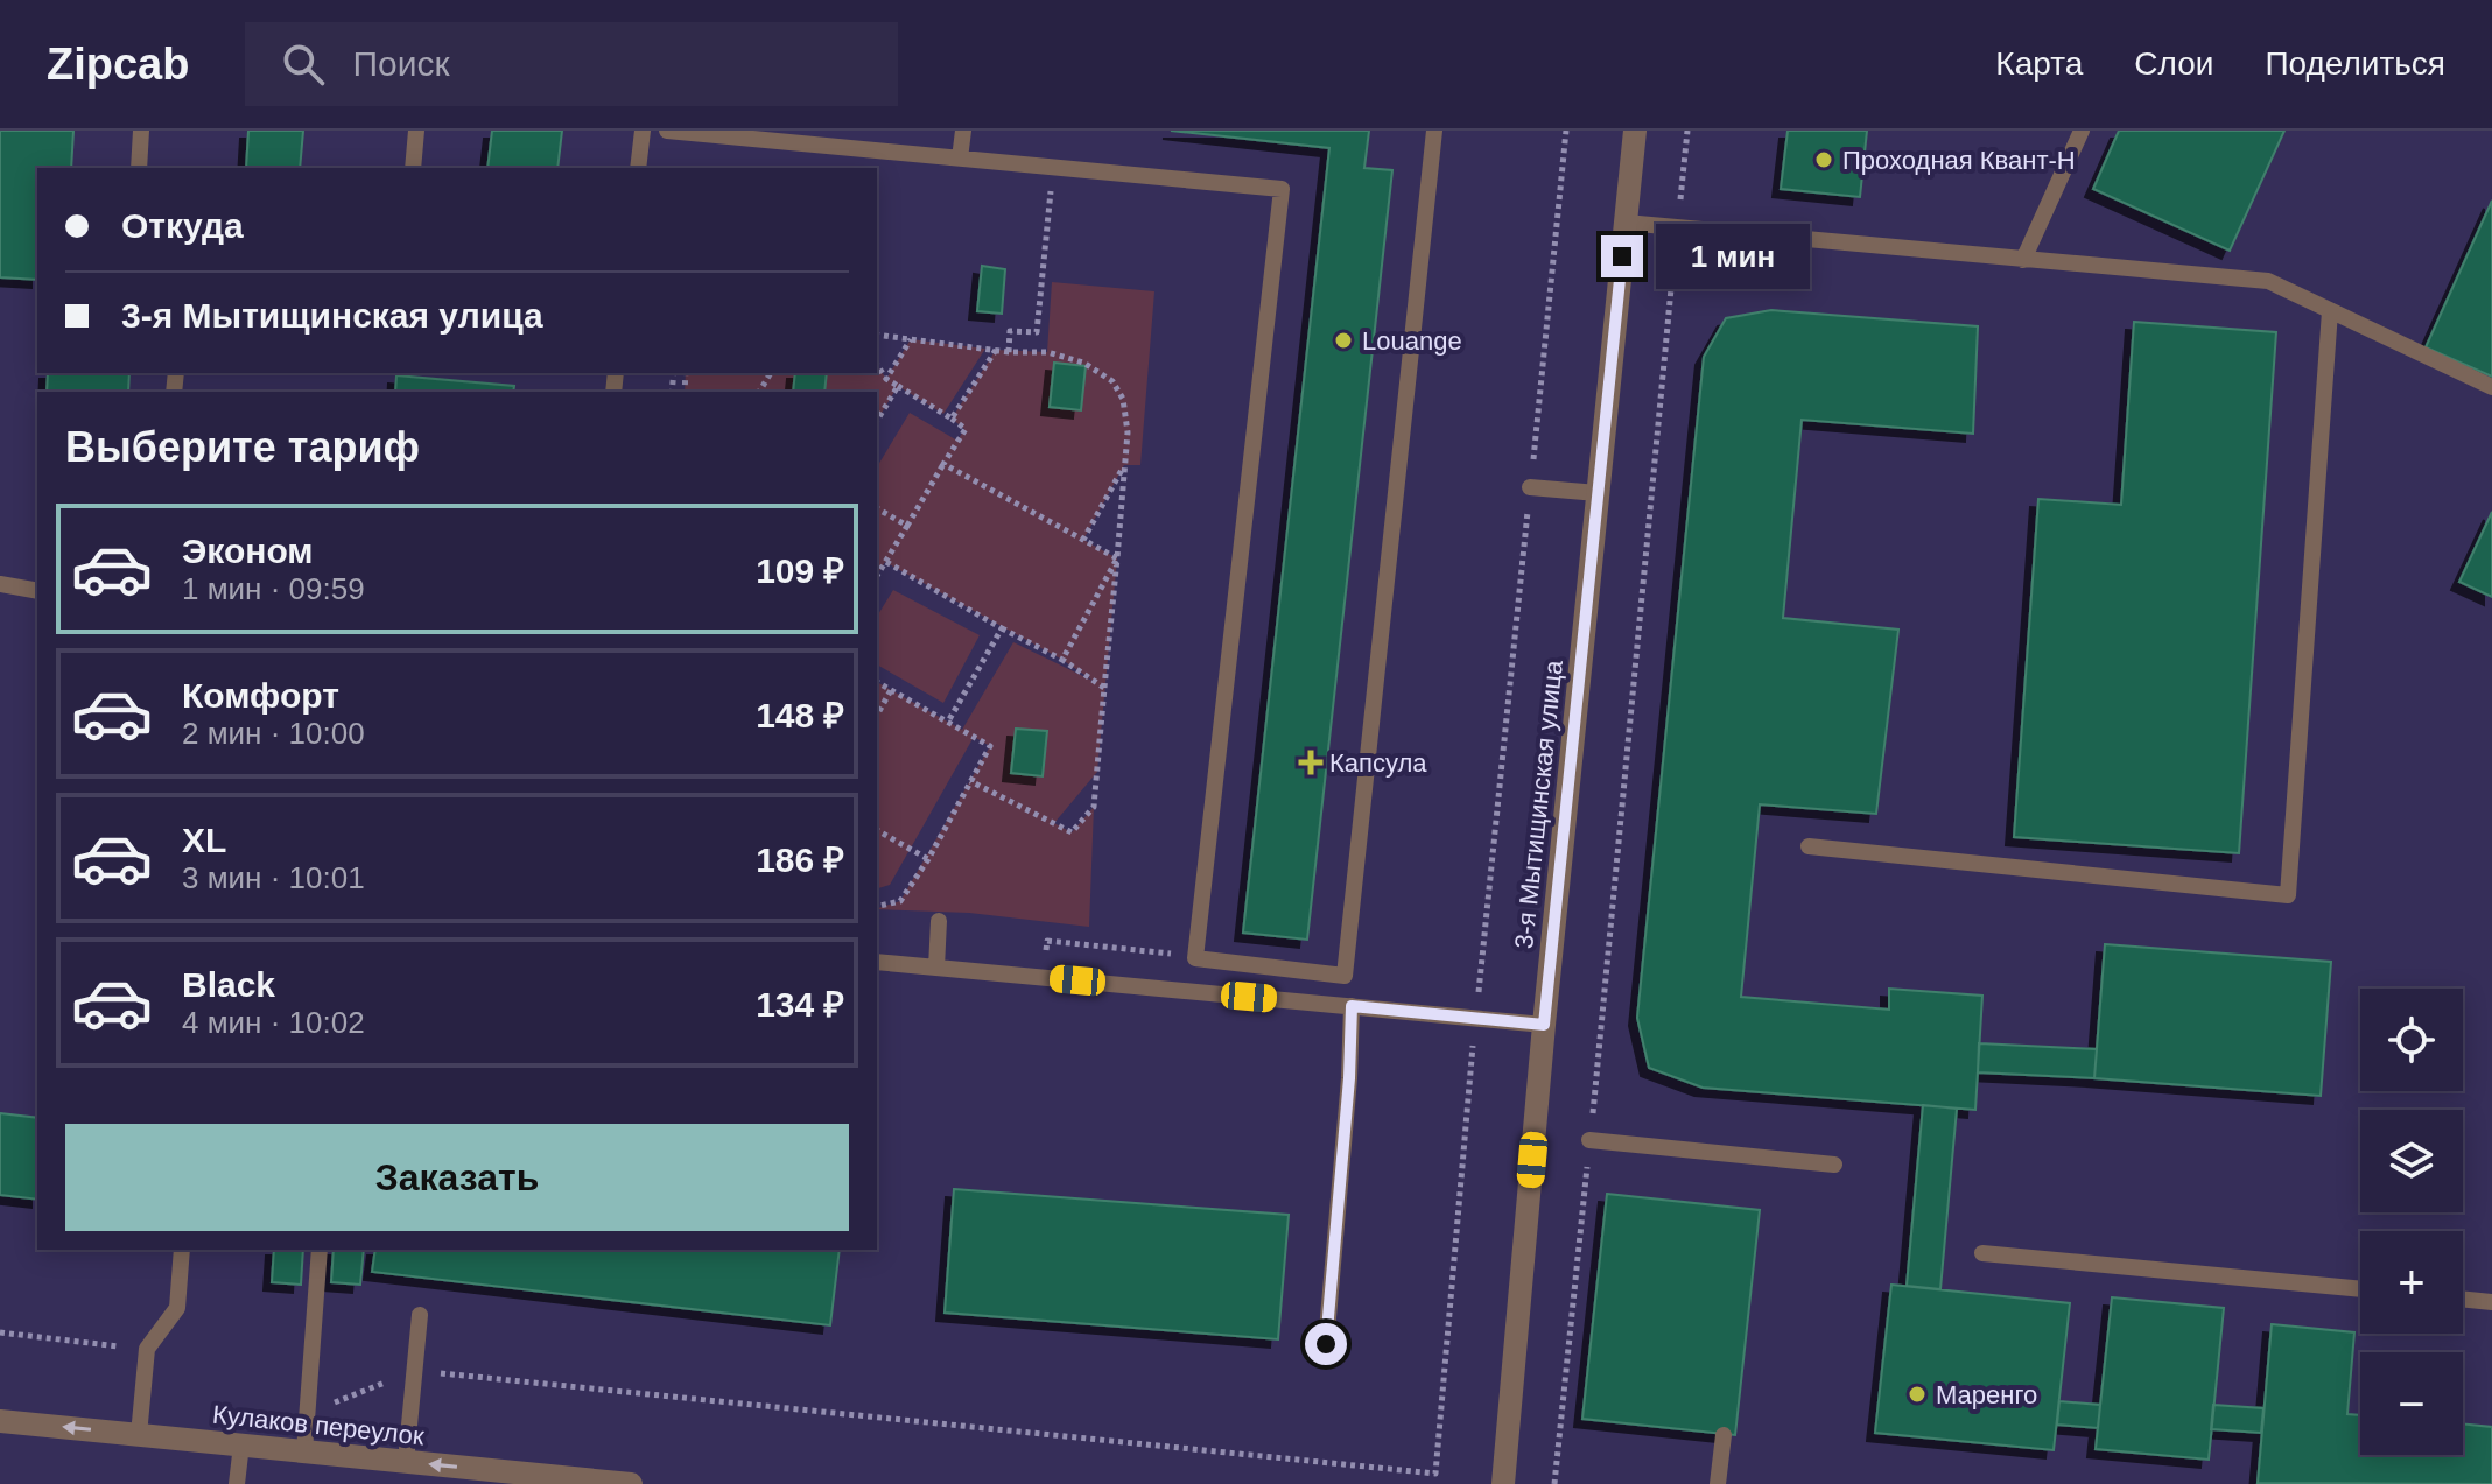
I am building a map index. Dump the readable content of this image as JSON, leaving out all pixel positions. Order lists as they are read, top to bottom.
{
  "streets": {
    "street": ["3-я Мытищинская улица", "Кулаков переулок"]
  },
  "one_way": ["Кулаков переулок"],
  "places": {
    "other": ["Проходная Квант-Н", "Louange", "Маренго"],
    "health": ["Капсула"]
  },
  "page": {
    "header": "Zipcab",
    "search": "Поиск",
    "nav": ["Карта", "Слои", "Поделиться"],
    "banner": ["Откуда", "3-я Мытищинская улица"],
    "bubble": "1 мин",
    "heading": "Выберите тариф",
    "list": [
      {
        "name": "Эконом",
        "note": "1 мин · 09:59",
        "value": "109 ₽"
      },
      {
        "name": "Комфорт",
        "note": "2 мин · 10:00",
        "value": "148 ₽"
      },
      {
        "name": "XL",
        "note": "3 мин · 10:01",
        "value": "186 ₽"
      },
      {
        "name": "Black",
        "note": "4 мин · 10:02",
        "value": "134 ₽"
      }
    ],
    "map_buttons": ["+", "−"],
    "buttons": "Заказать"
  }
}
